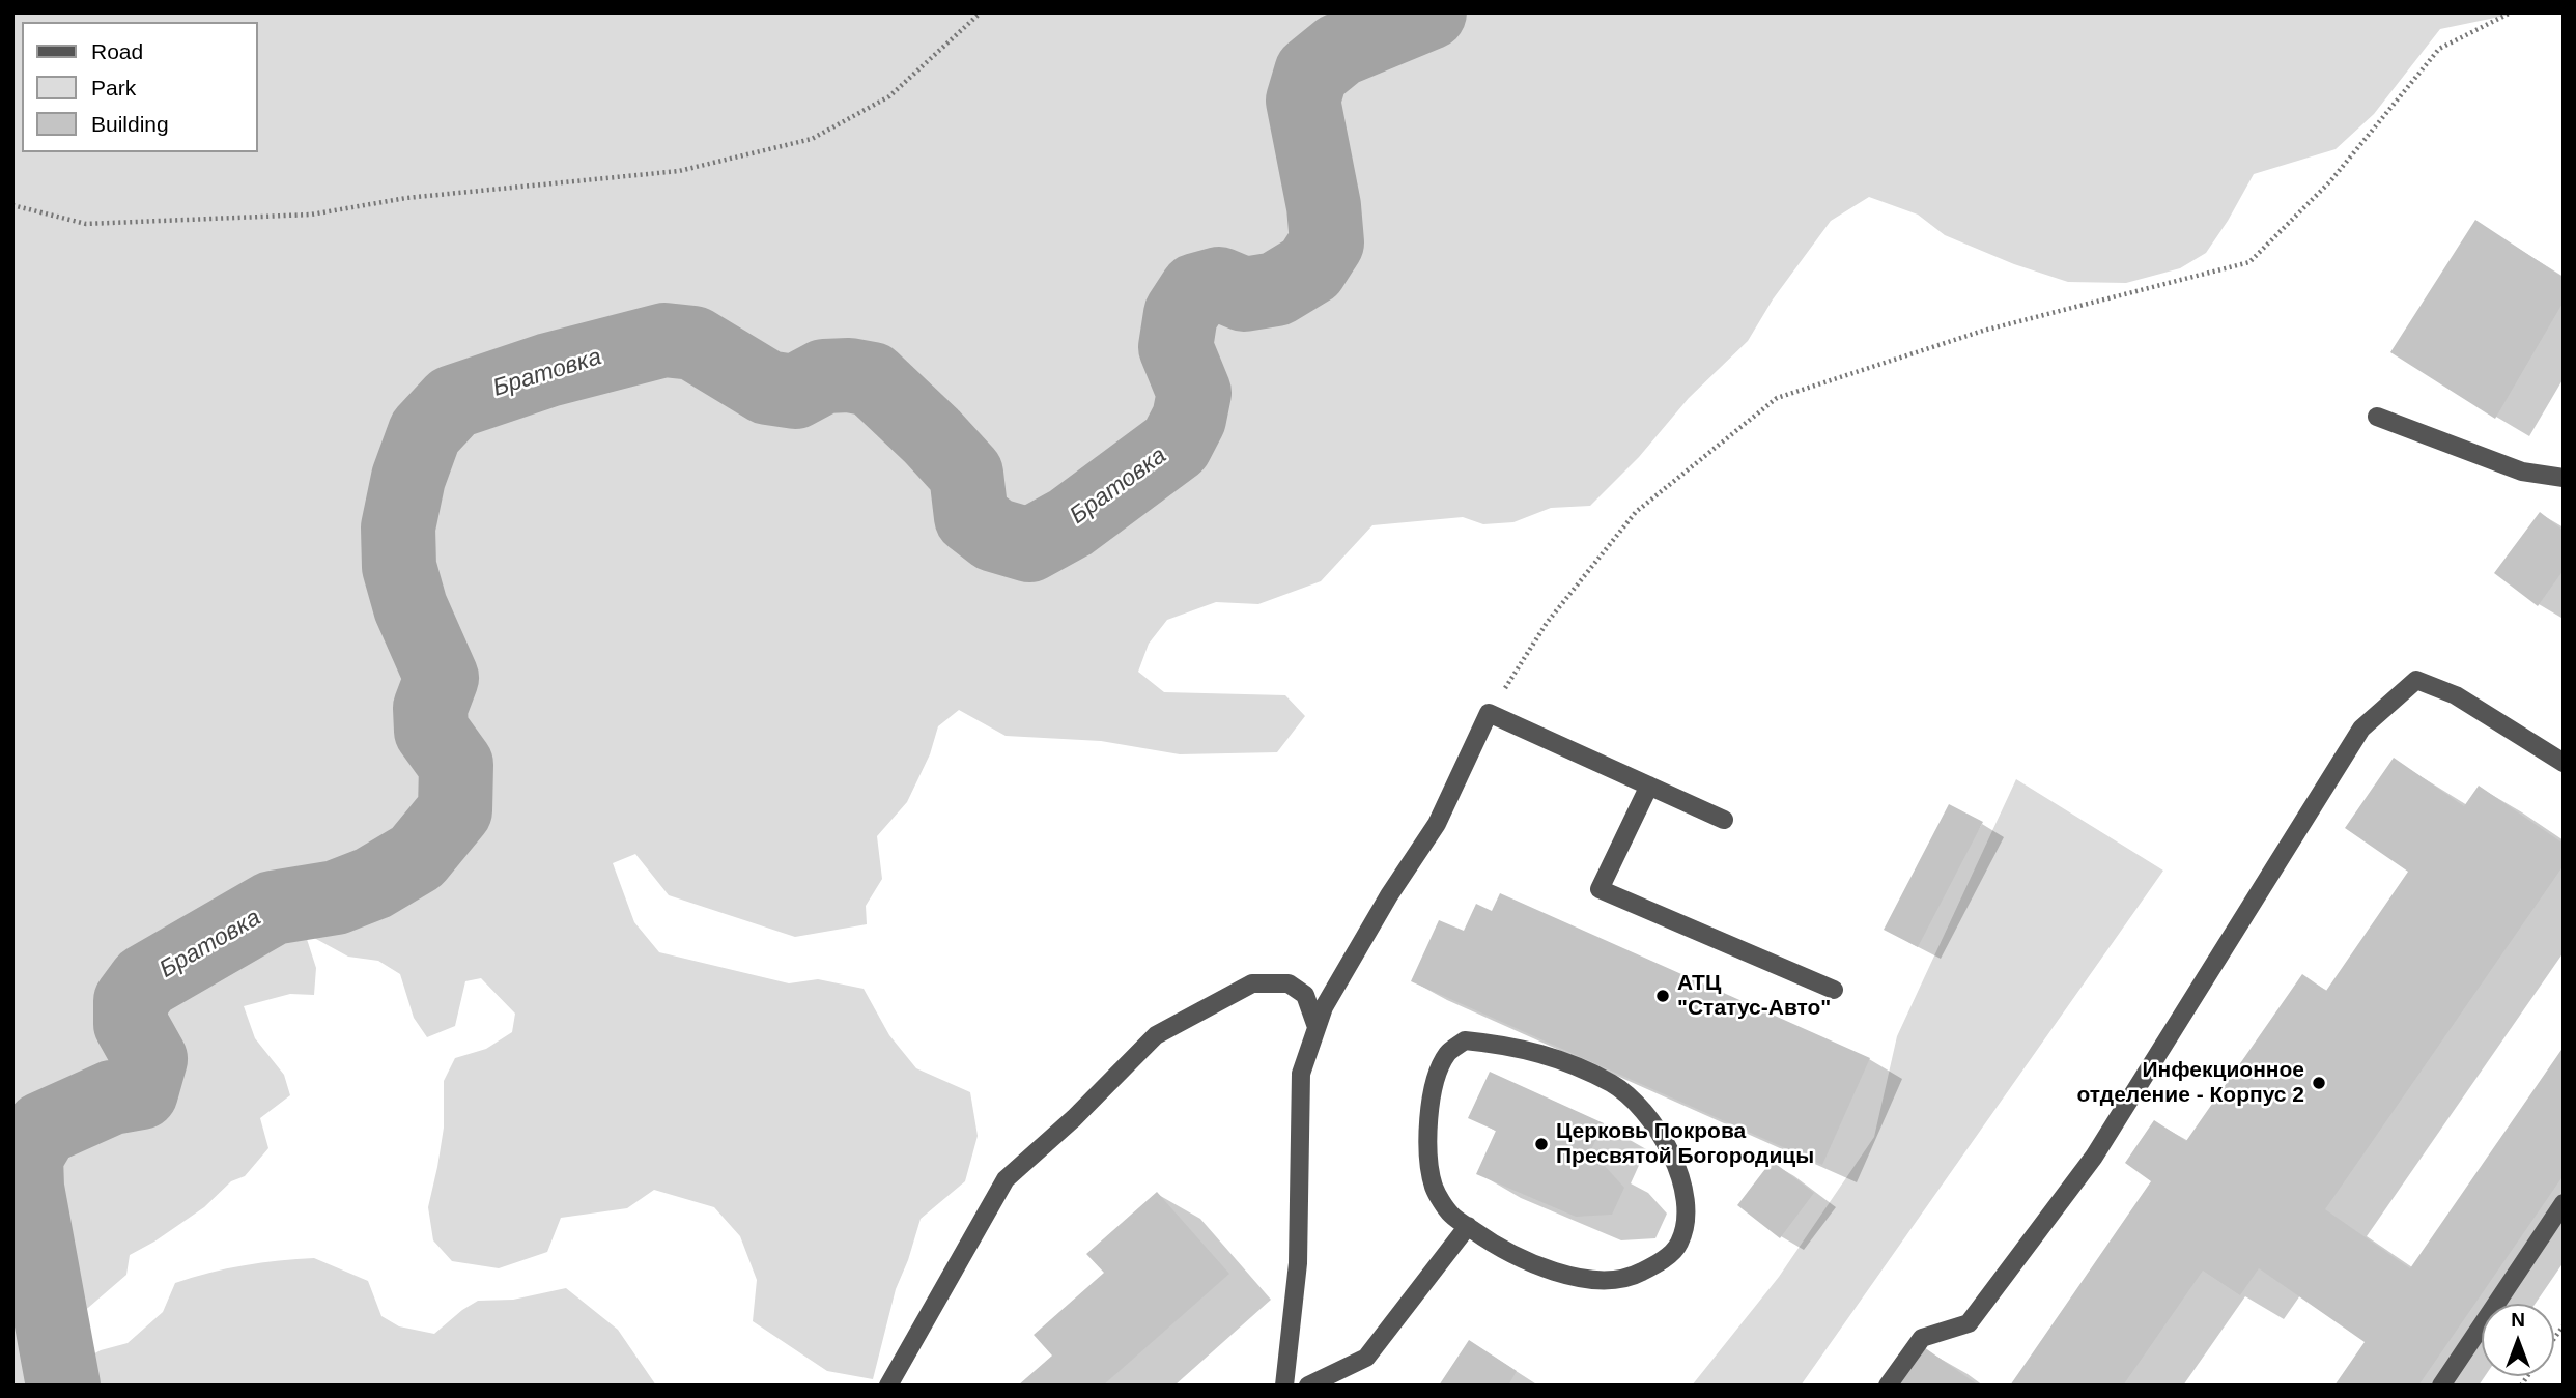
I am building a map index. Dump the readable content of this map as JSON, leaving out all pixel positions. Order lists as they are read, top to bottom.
{
  "water": ["Братовка"],
  "places": ["АТЦ \"Статус-Авто\"", "Инфекционное отделение - Корпус 2", "Церковь Покрова Пресвятой Богородицы"],
  "legend": ["Road", "Park", "Building"],
  "north": "top"
}
